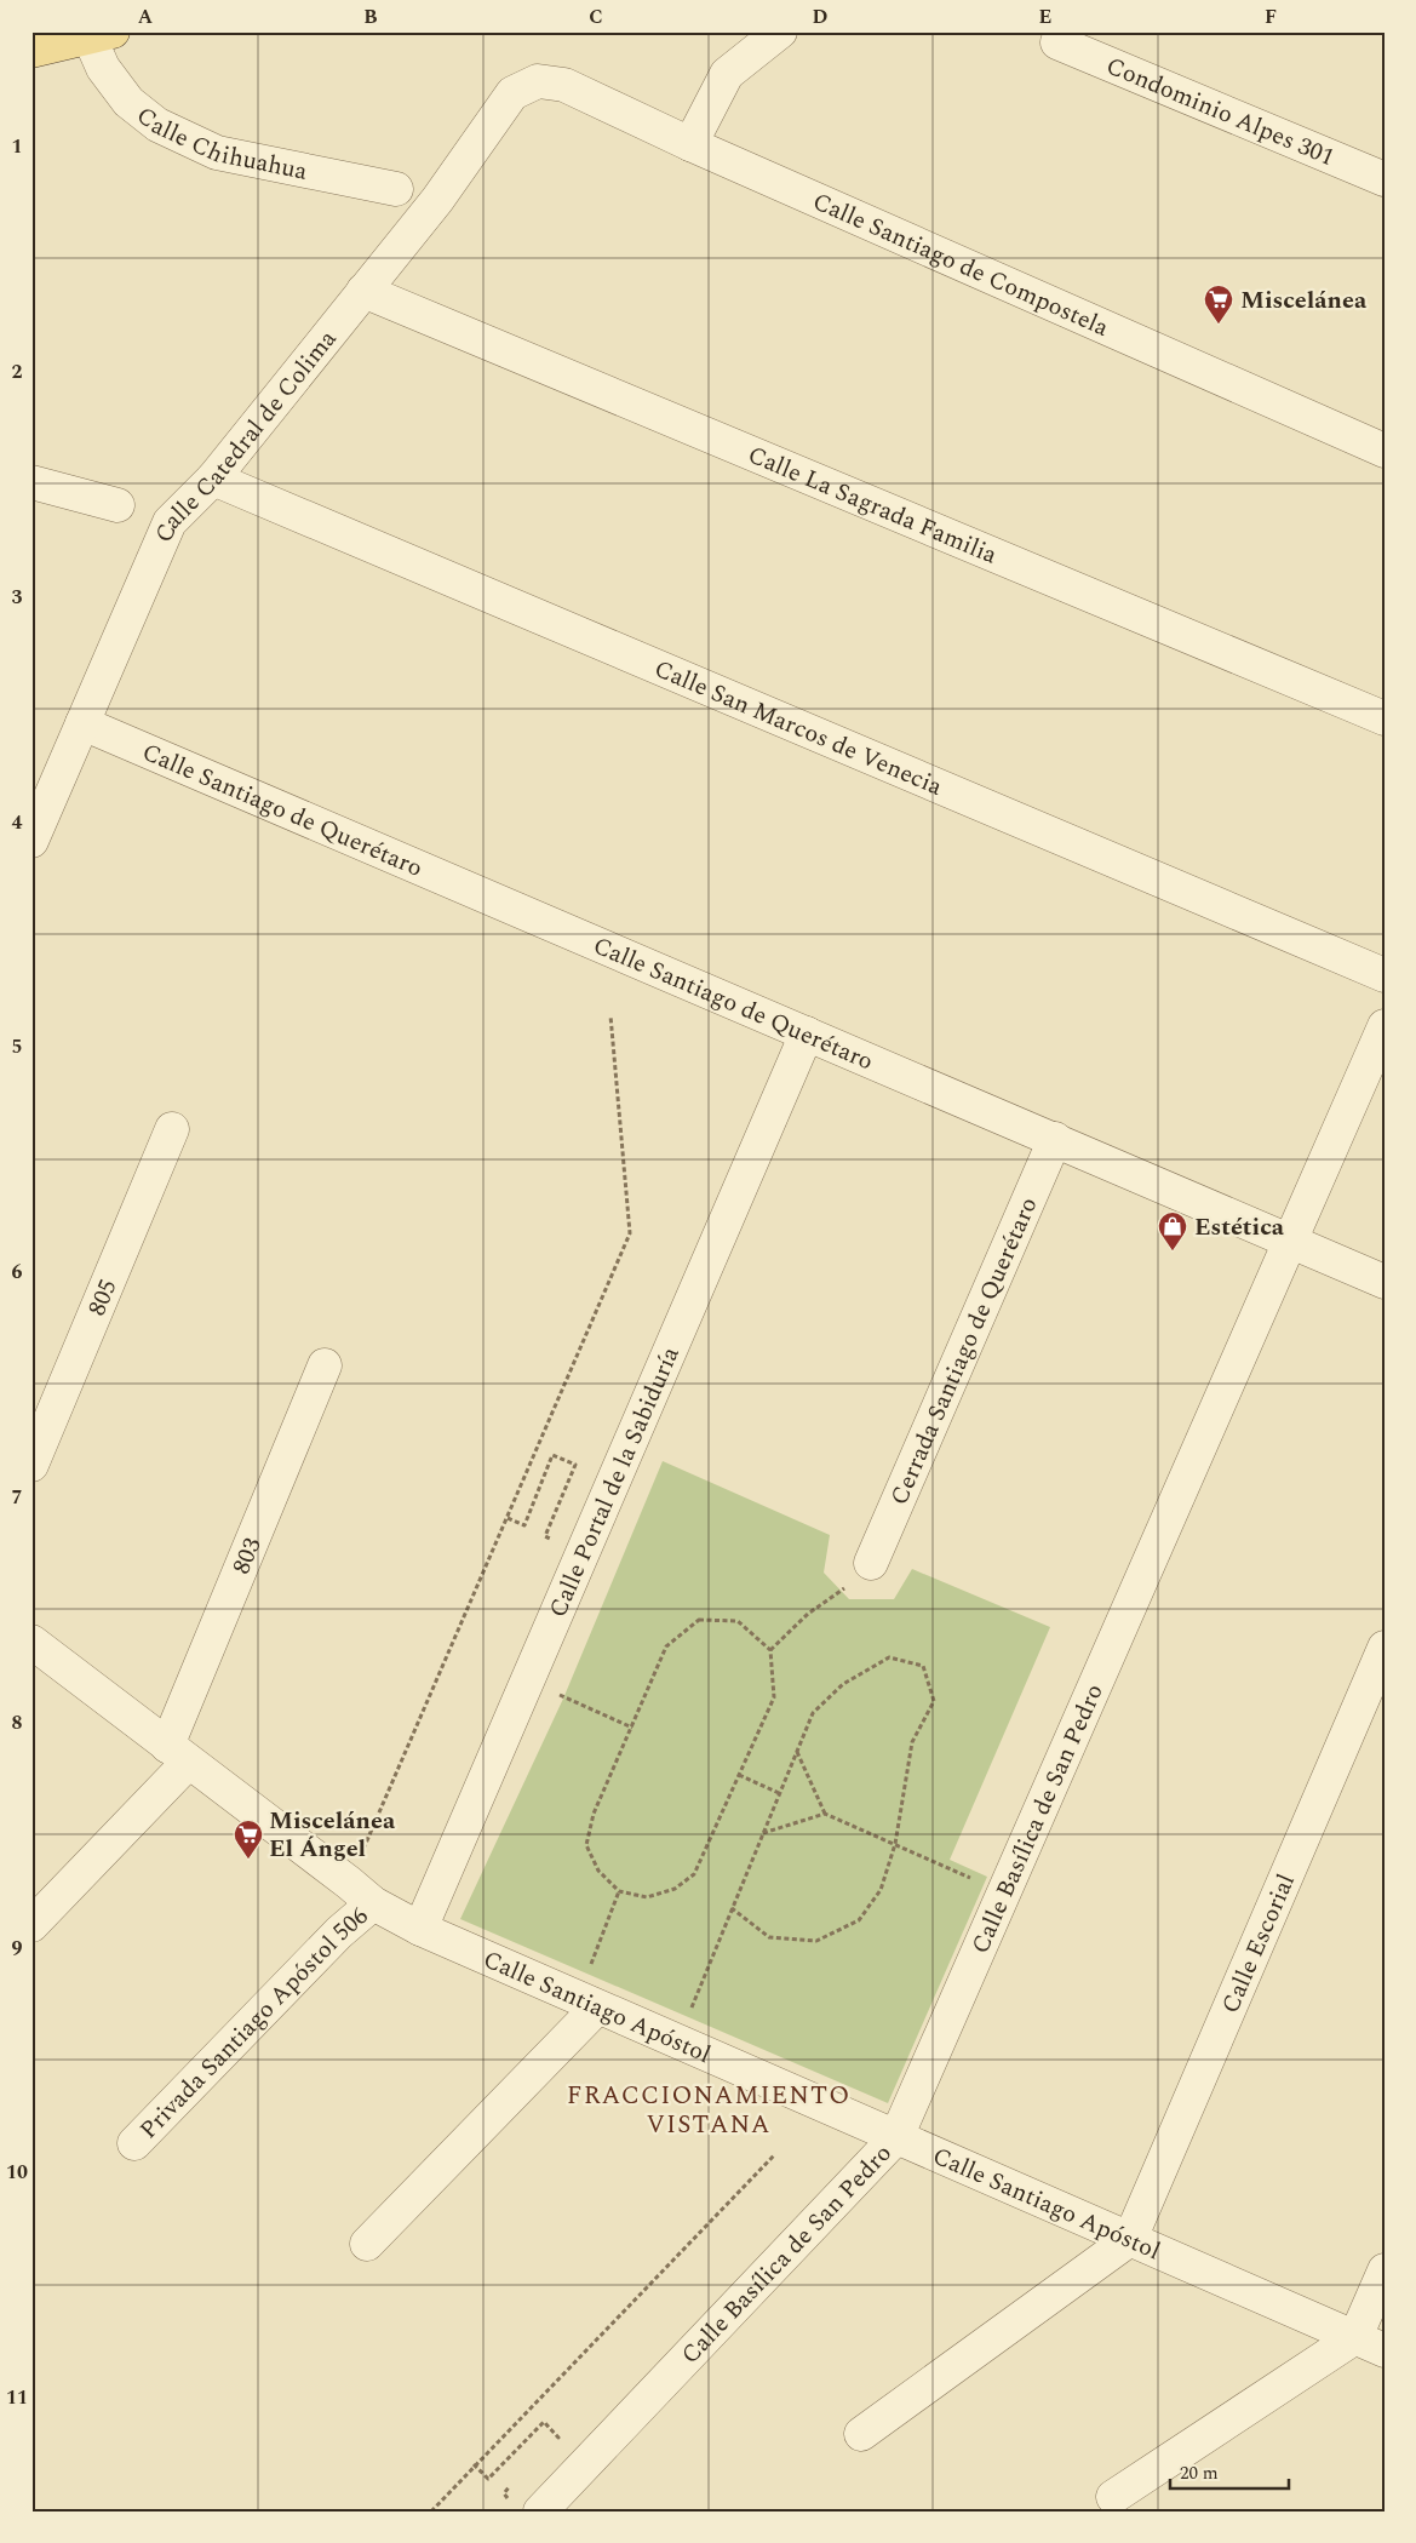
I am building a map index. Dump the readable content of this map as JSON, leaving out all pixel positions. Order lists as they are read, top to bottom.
{
  "streets": {
    "street": [
      "Condominio Alpes 301",
      "Calle Chihuahua",
      "Calle Santiago de Compostela",
      "Calle Catedral de Colima",
      "Calle La Sagrada Familia",
      "Calle San Marcos de Venecia",
      "Calle Santiago de Querétaro",
      "805",
      "Cerrada Santiago de Querétaro",
      "Calle Portal de la Sabiduría",
      "803",
      "Calle Basílica de San Pedro",
      "Calle Escorial",
      "Calle Santiago Apóstol",
      "Privada Santiago Apóstol 506"
    ]
  },
  "crossings": [
    ["Calle Santiago de Compostela", "Calle Catedral de Colima"],
    ["Calle Catedral de Colima", "Calle La Sagrada Familia"],
    ["Calle Catedral de Colima", "Calle San Marcos de Venecia"],
    ["Calle Catedral de Colima", "Calle Santiago de Querétaro"],
    ["Calle Santiago de Querétaro", "Cerrada Santiago de Querétaro"],
    ["Calle Santiago de Querétaro", "Calle Portal de la Sabiduría"],
    ["Calle Santiago de Querétaro", "Calle Basílica de San Pedro"],
    ["Calle Portal de la Sabiduría", "Calle Santiago Apóstol"],
    ["803", "Calle Santiago Apóstol"],
    ["Calle Basílica de San Pedro", "Calle Santiago Apóstol"],
    ["Calle Escorial", "Calle Santiago Apóstol"],
    ["Calle Santiago Apóstol", "Privada Santiago Apóstol 506"]
  ],
  "districts": ["FRACCIONAMIENTO VISTANA"],
  "places": {
    "supermarket": ["Miscelánea", "Miscelánea El Ángel"],
    "shop": ["Estética"]
  },
  "scale_bar": "20 m",
  "grid": {
    "columns": [
      "A",
      "B",
      "C",
      "D",
      "E",
      "F"
    ],
    "rows": [
      "1",
      "2",
      "3",
      "4",
      "5",
      "6",
      "7",
      "8",
      "9",
      "10",
      "11"
    ]
  }
}
